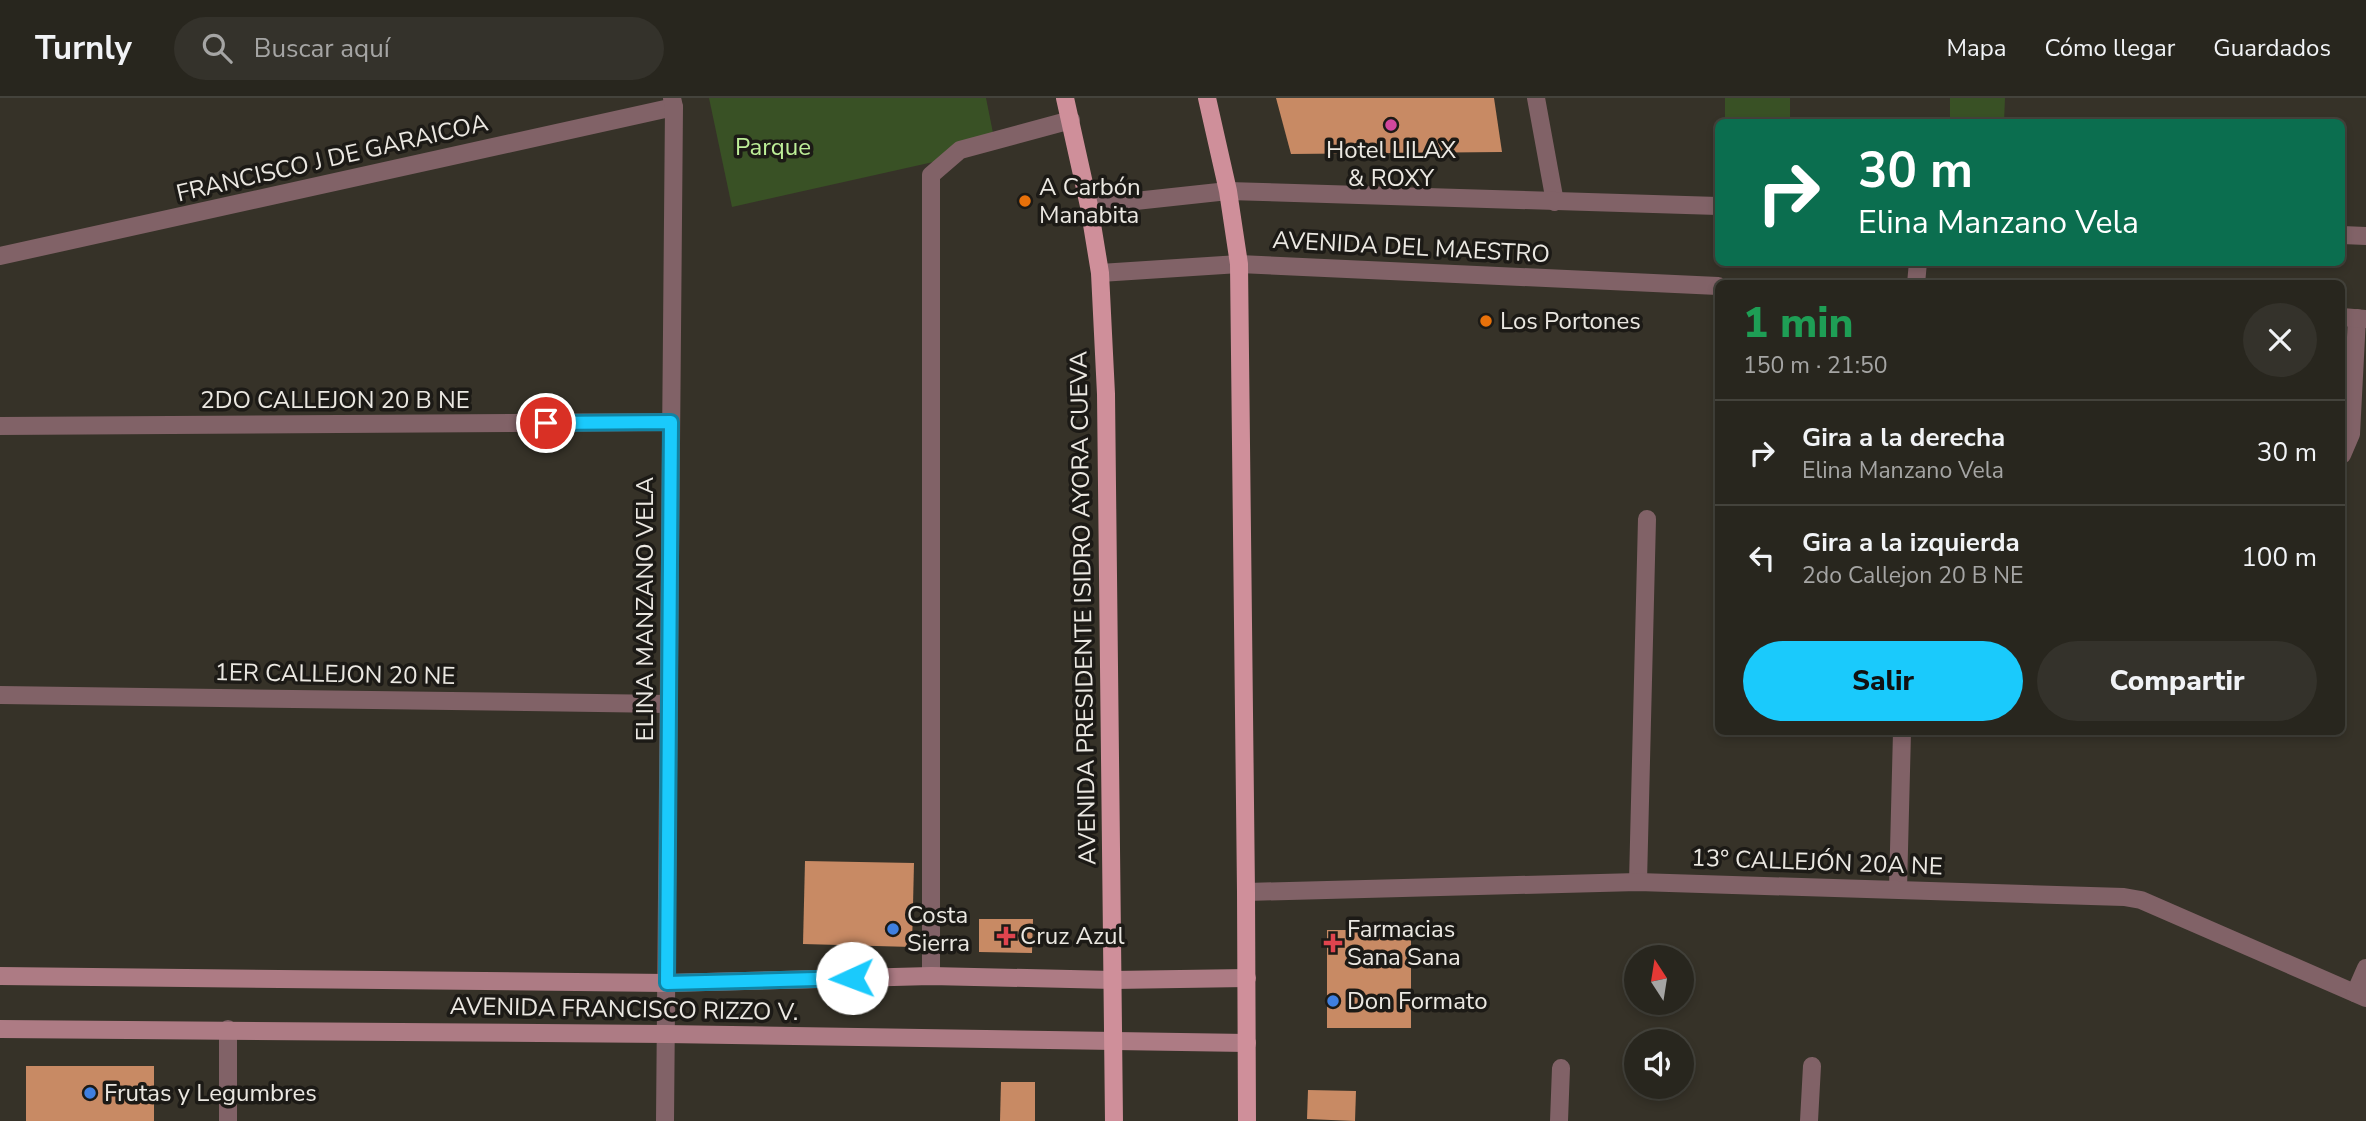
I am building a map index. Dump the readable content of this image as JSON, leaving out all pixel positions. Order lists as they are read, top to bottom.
{
  "streets": {
    "main road": ["AVENIDA PRESIDENTE ISIDRO AYORA CUEVA", "AVENIDA FRANCISCO RIZZO V."],
    "street": [
      "FRANCISCO J DE GARAICOA",
      "AVENIDA DEL MAESTRO",
      "2DO CALLEJON 20 B NE",
      "ELINA MANZANO VELA",
      "1ER CALLEJON 20 NE",
      "13° CALLEJÓN 20A NE"
    ]
  },
  "crossings": [
    ["FRANCISCO J DE GARAICOA", "ELINA MANZANO VELA"],
    ["AVENIDA DEL MAESTRO", "AVENIDA PRESIDENTE ISIDRO AYORA CUEVA"],
    ["2DO CALLEJON 20 B NE", "ELINA MANZANO VELA"],
    ["AVENIDA PRESIDENTE ISIDRO AYORA CUEVA", "AVENIDA FRANCISCO RIZZO V."],
    ["ELINA MANZANO VELA", "1ER CALLEJON 20 NE"],
    ["ELINA MANZANO VELA", "AVENIDA FRANCISCO RIZZO V."]
  ],
  "parks": ["Parque"],
  "places": {
    "other": [
      "Hotel LILAX & ROXY",
      "A Carbón Manabita",
      "Los Portones",
      "Costa Sierra",
      "Don Formato",
      "Frutas y Legumbres"
    ],
    "health": ["Cruz Azul", "Farmacias Sana Sana"]
  },
  "north": "top",
  "page": {
    "header": "Turnly",
    "search": "Buscar aquí",
    "nav": ["Mapa", "Cómo llegar", "Guardados"],
    "turn": ["30 m", "Elina Manzano Vela"],
    "heading": ["1 min", "150 m · 21:50"],
    "list": [
      {
        "name": "Gira a la derecha",
        "note": "Elina Manzano Vela",
        "value": "30 m"
      },
      {
        "name": "Gira a la izquierda",
        "note": "2do Callejon 20 B NE",
        "value": "100 m"
      }
    ],
    "buttons": ["Salir", "Compartir"]
  }
}
